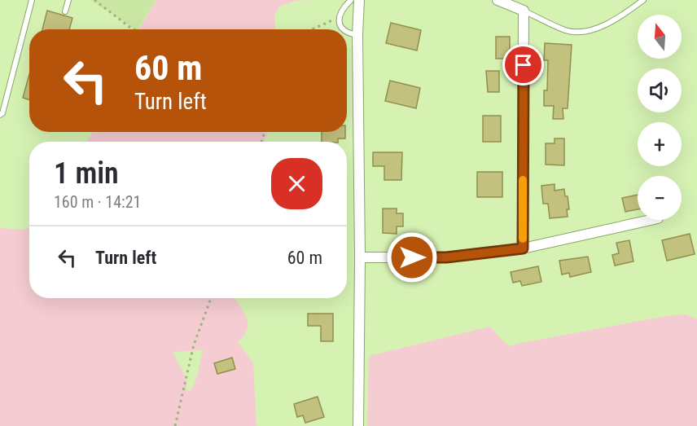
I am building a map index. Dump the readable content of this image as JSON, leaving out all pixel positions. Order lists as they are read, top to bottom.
{
  "north": "top",
  "page": {
    "map_buttons": ["+", "−"],
    "turn": ["60 m", "Turn left"],
    "heading": ["1 min", "160 m · 14:21"],
    "list": [
      {
        "name": "Turn left",
        "value": "60 m"
      }
    ]
  }
}
